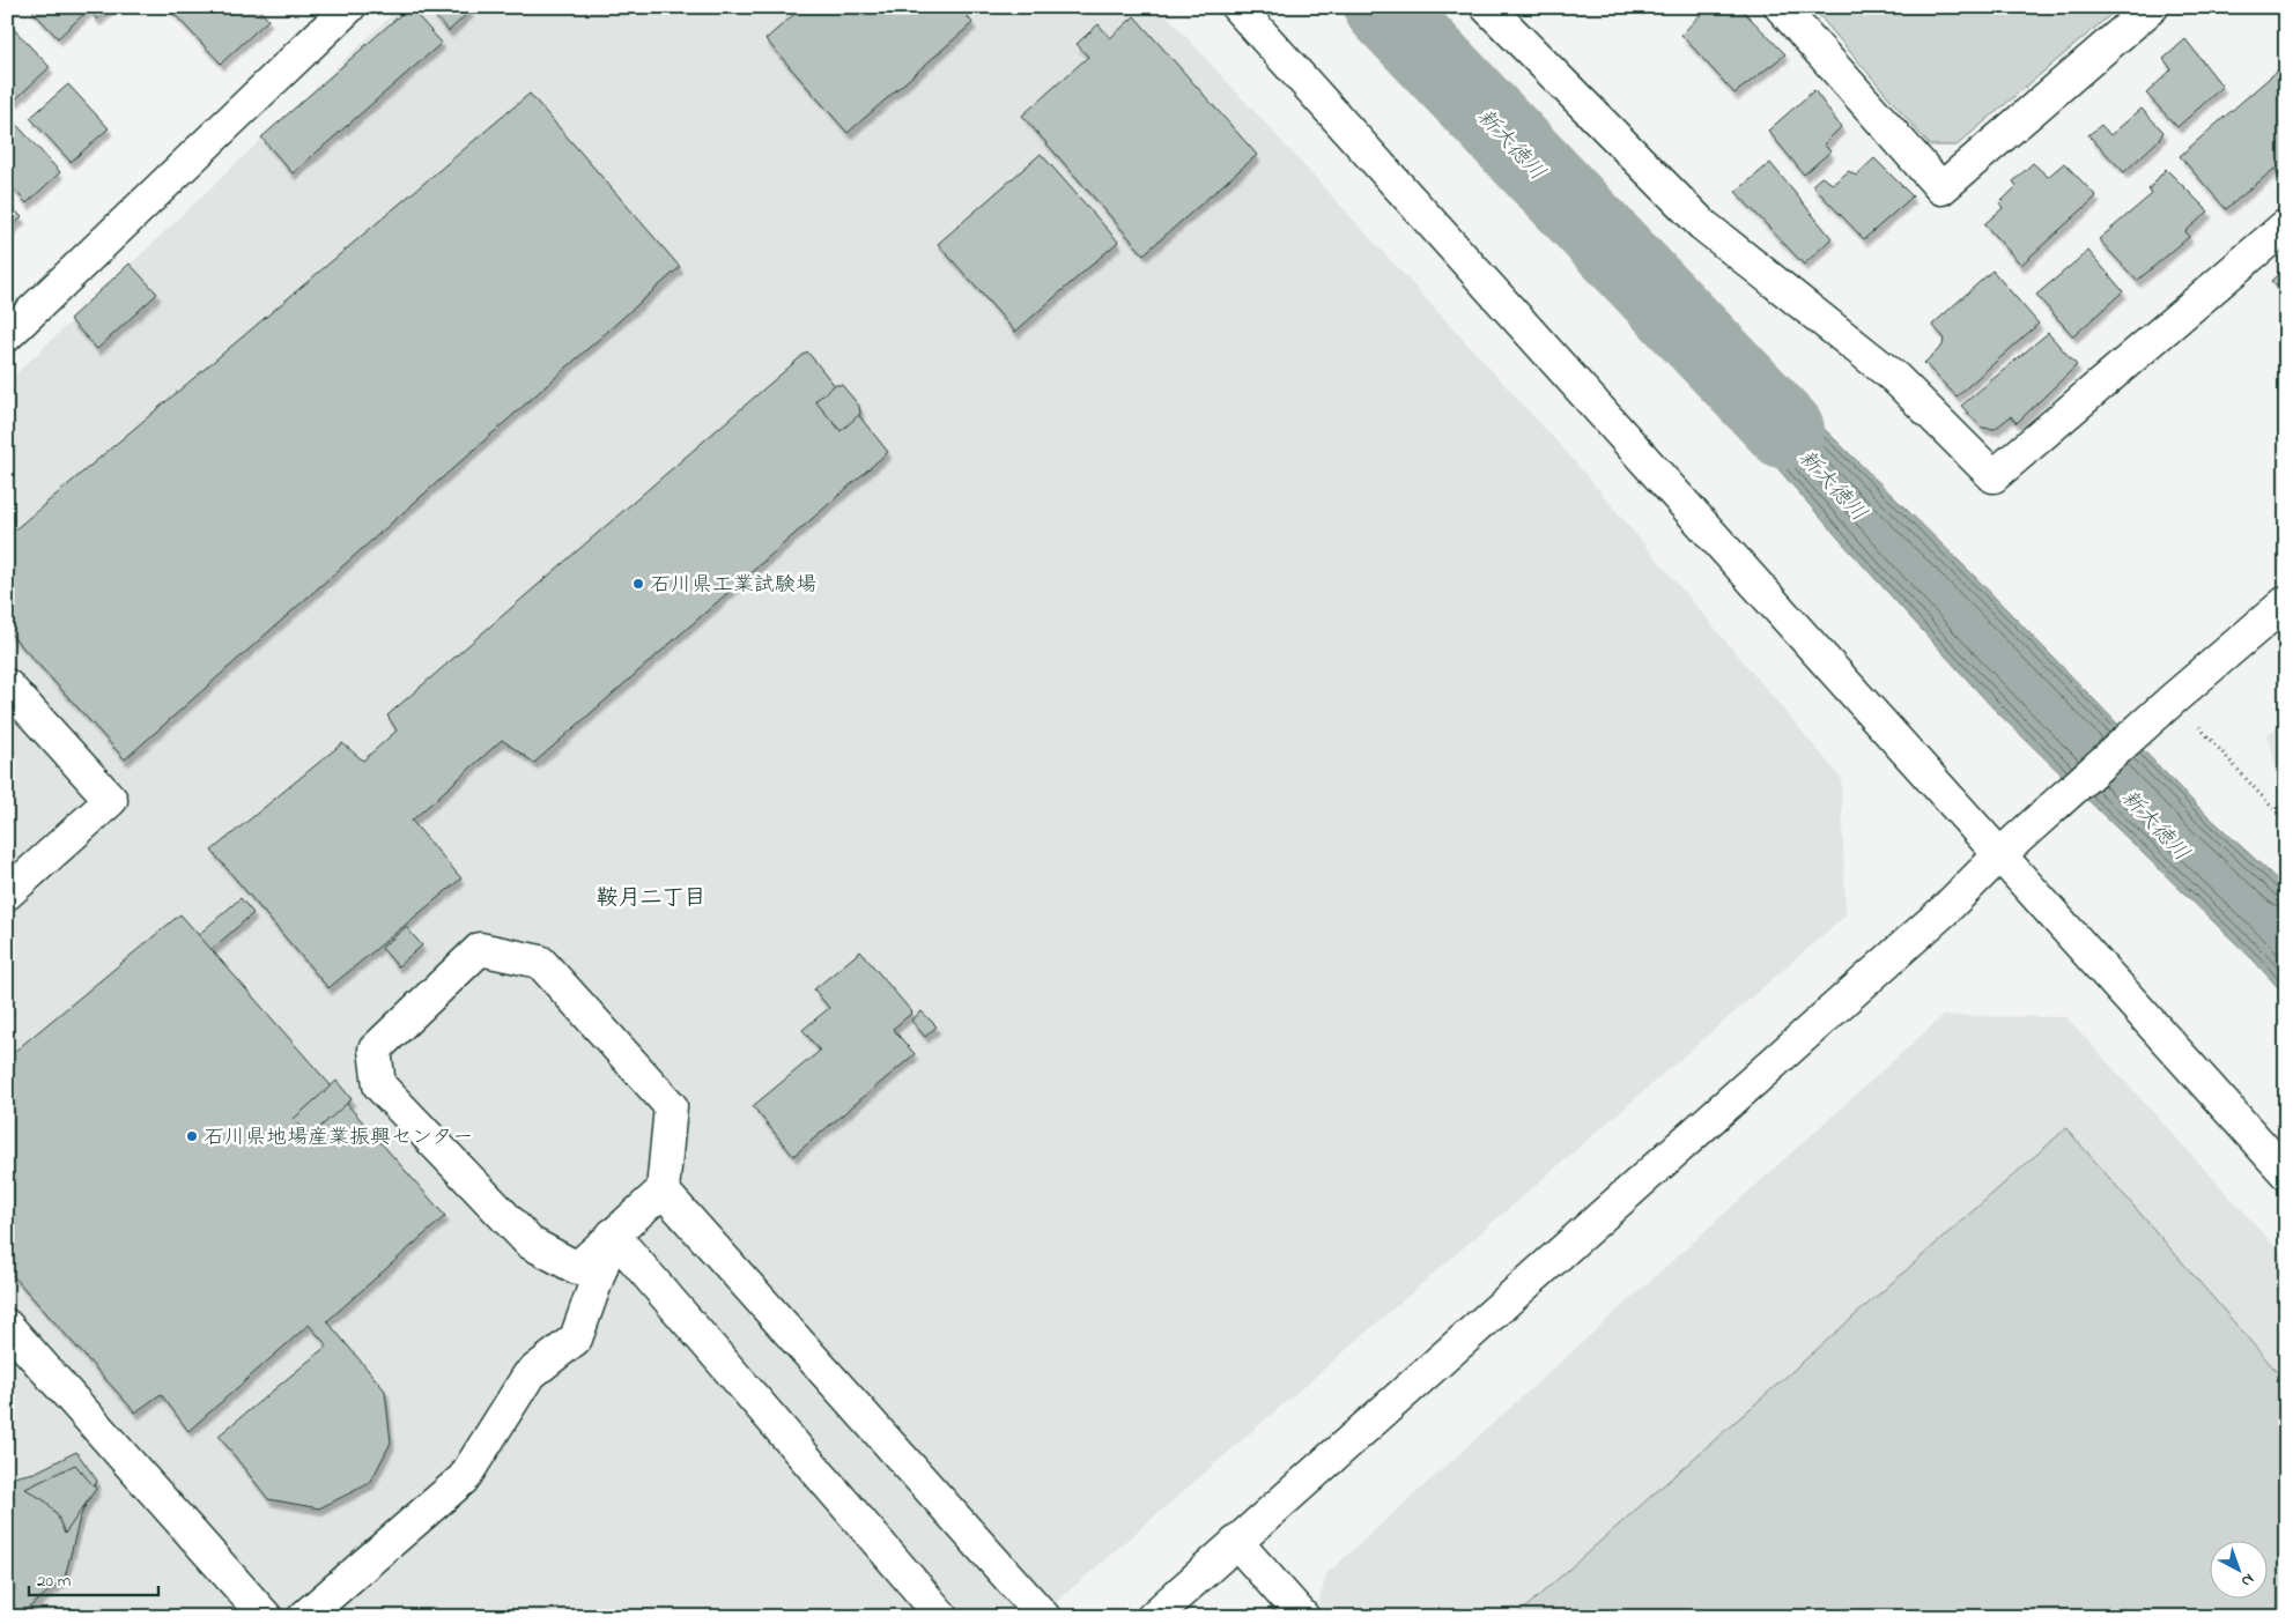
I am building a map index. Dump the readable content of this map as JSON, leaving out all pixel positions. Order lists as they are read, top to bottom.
{
  "districts": ["鞍月二丁目"],
  "water": ["新大徳川"],
  "places": ["石川県工業試験場", "石川県地場産業振興センター"],
  "scale_bar": "20 m",
  "north": "bottom right"
}
